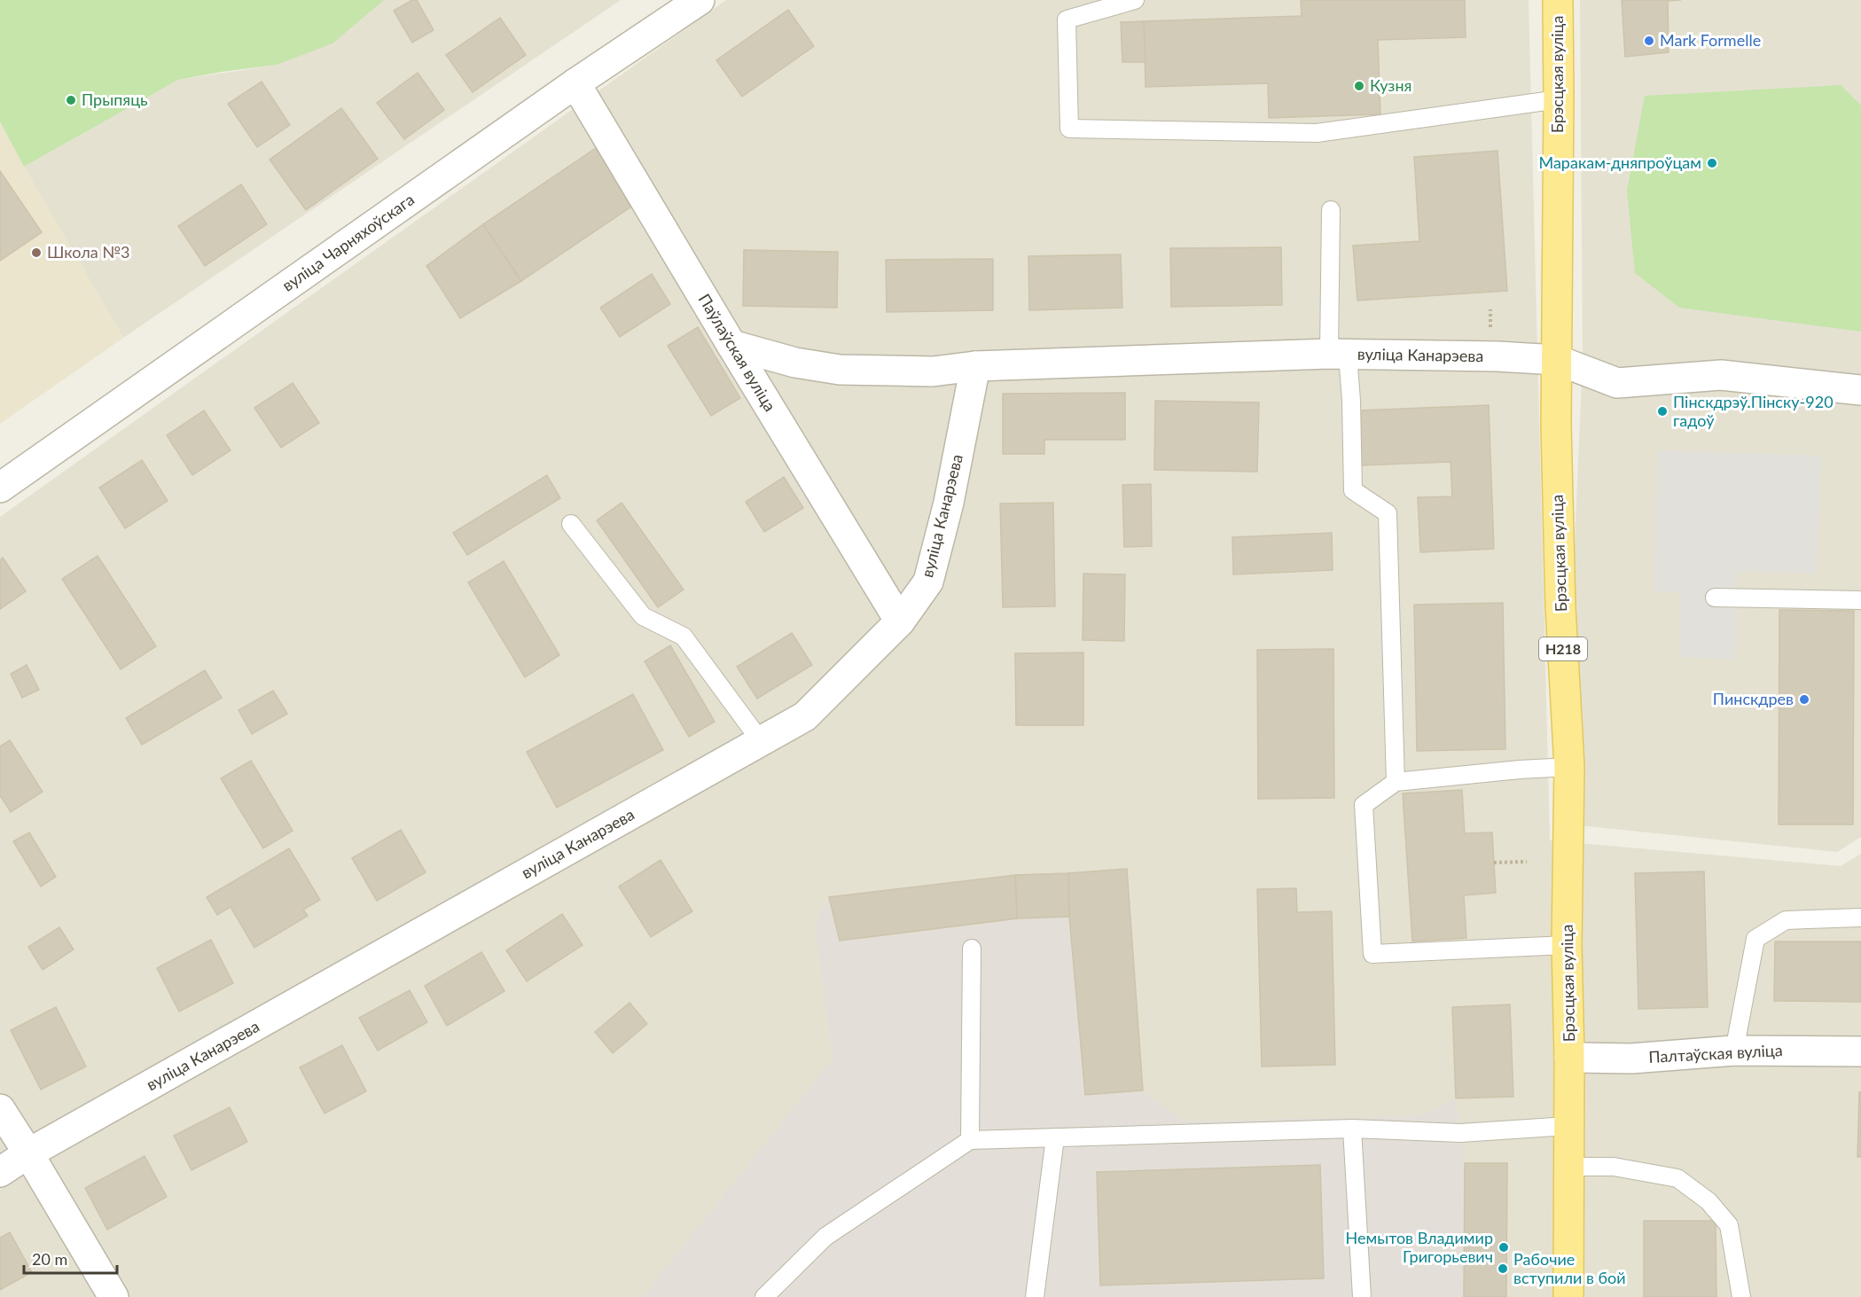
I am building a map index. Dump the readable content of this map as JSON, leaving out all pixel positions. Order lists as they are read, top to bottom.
{
  "streets": {
    "main road": ["Брэсцкая вуліца", "Н218"],
    "street": [
      "вуліца Чарняхоўскага",
      "Паўлаўская вуліца",
      "вуліца Канарэева",
      "Палтаўская вуліца"
    ]
  },
  "crossings": [
    ["Брэсцкая вуліца", "вуліца Канарэева"],
    ["Брэсцкая вуліца", "Палтаўская вуліца"],
    ["вуліца Чарняхоўскага", "Паўлаўская вуліца"],
    ["Паўлаўская вуліца", "вуліца Канарэева"]
  ],
  "places": [
    "Mark Formelle",
    "Кузня",
    "Прыпяць",
    "Маракам-дняпроўцам",
    "Школа №3",
    "Пінскдрэў.Пінску-920 гадоў",
    "Пинскдрев",
    "Немытов Владимир Григорьевич",
    "Рабочие вступили в бой"
  ],
  "scale_bar": "20 m"
}
